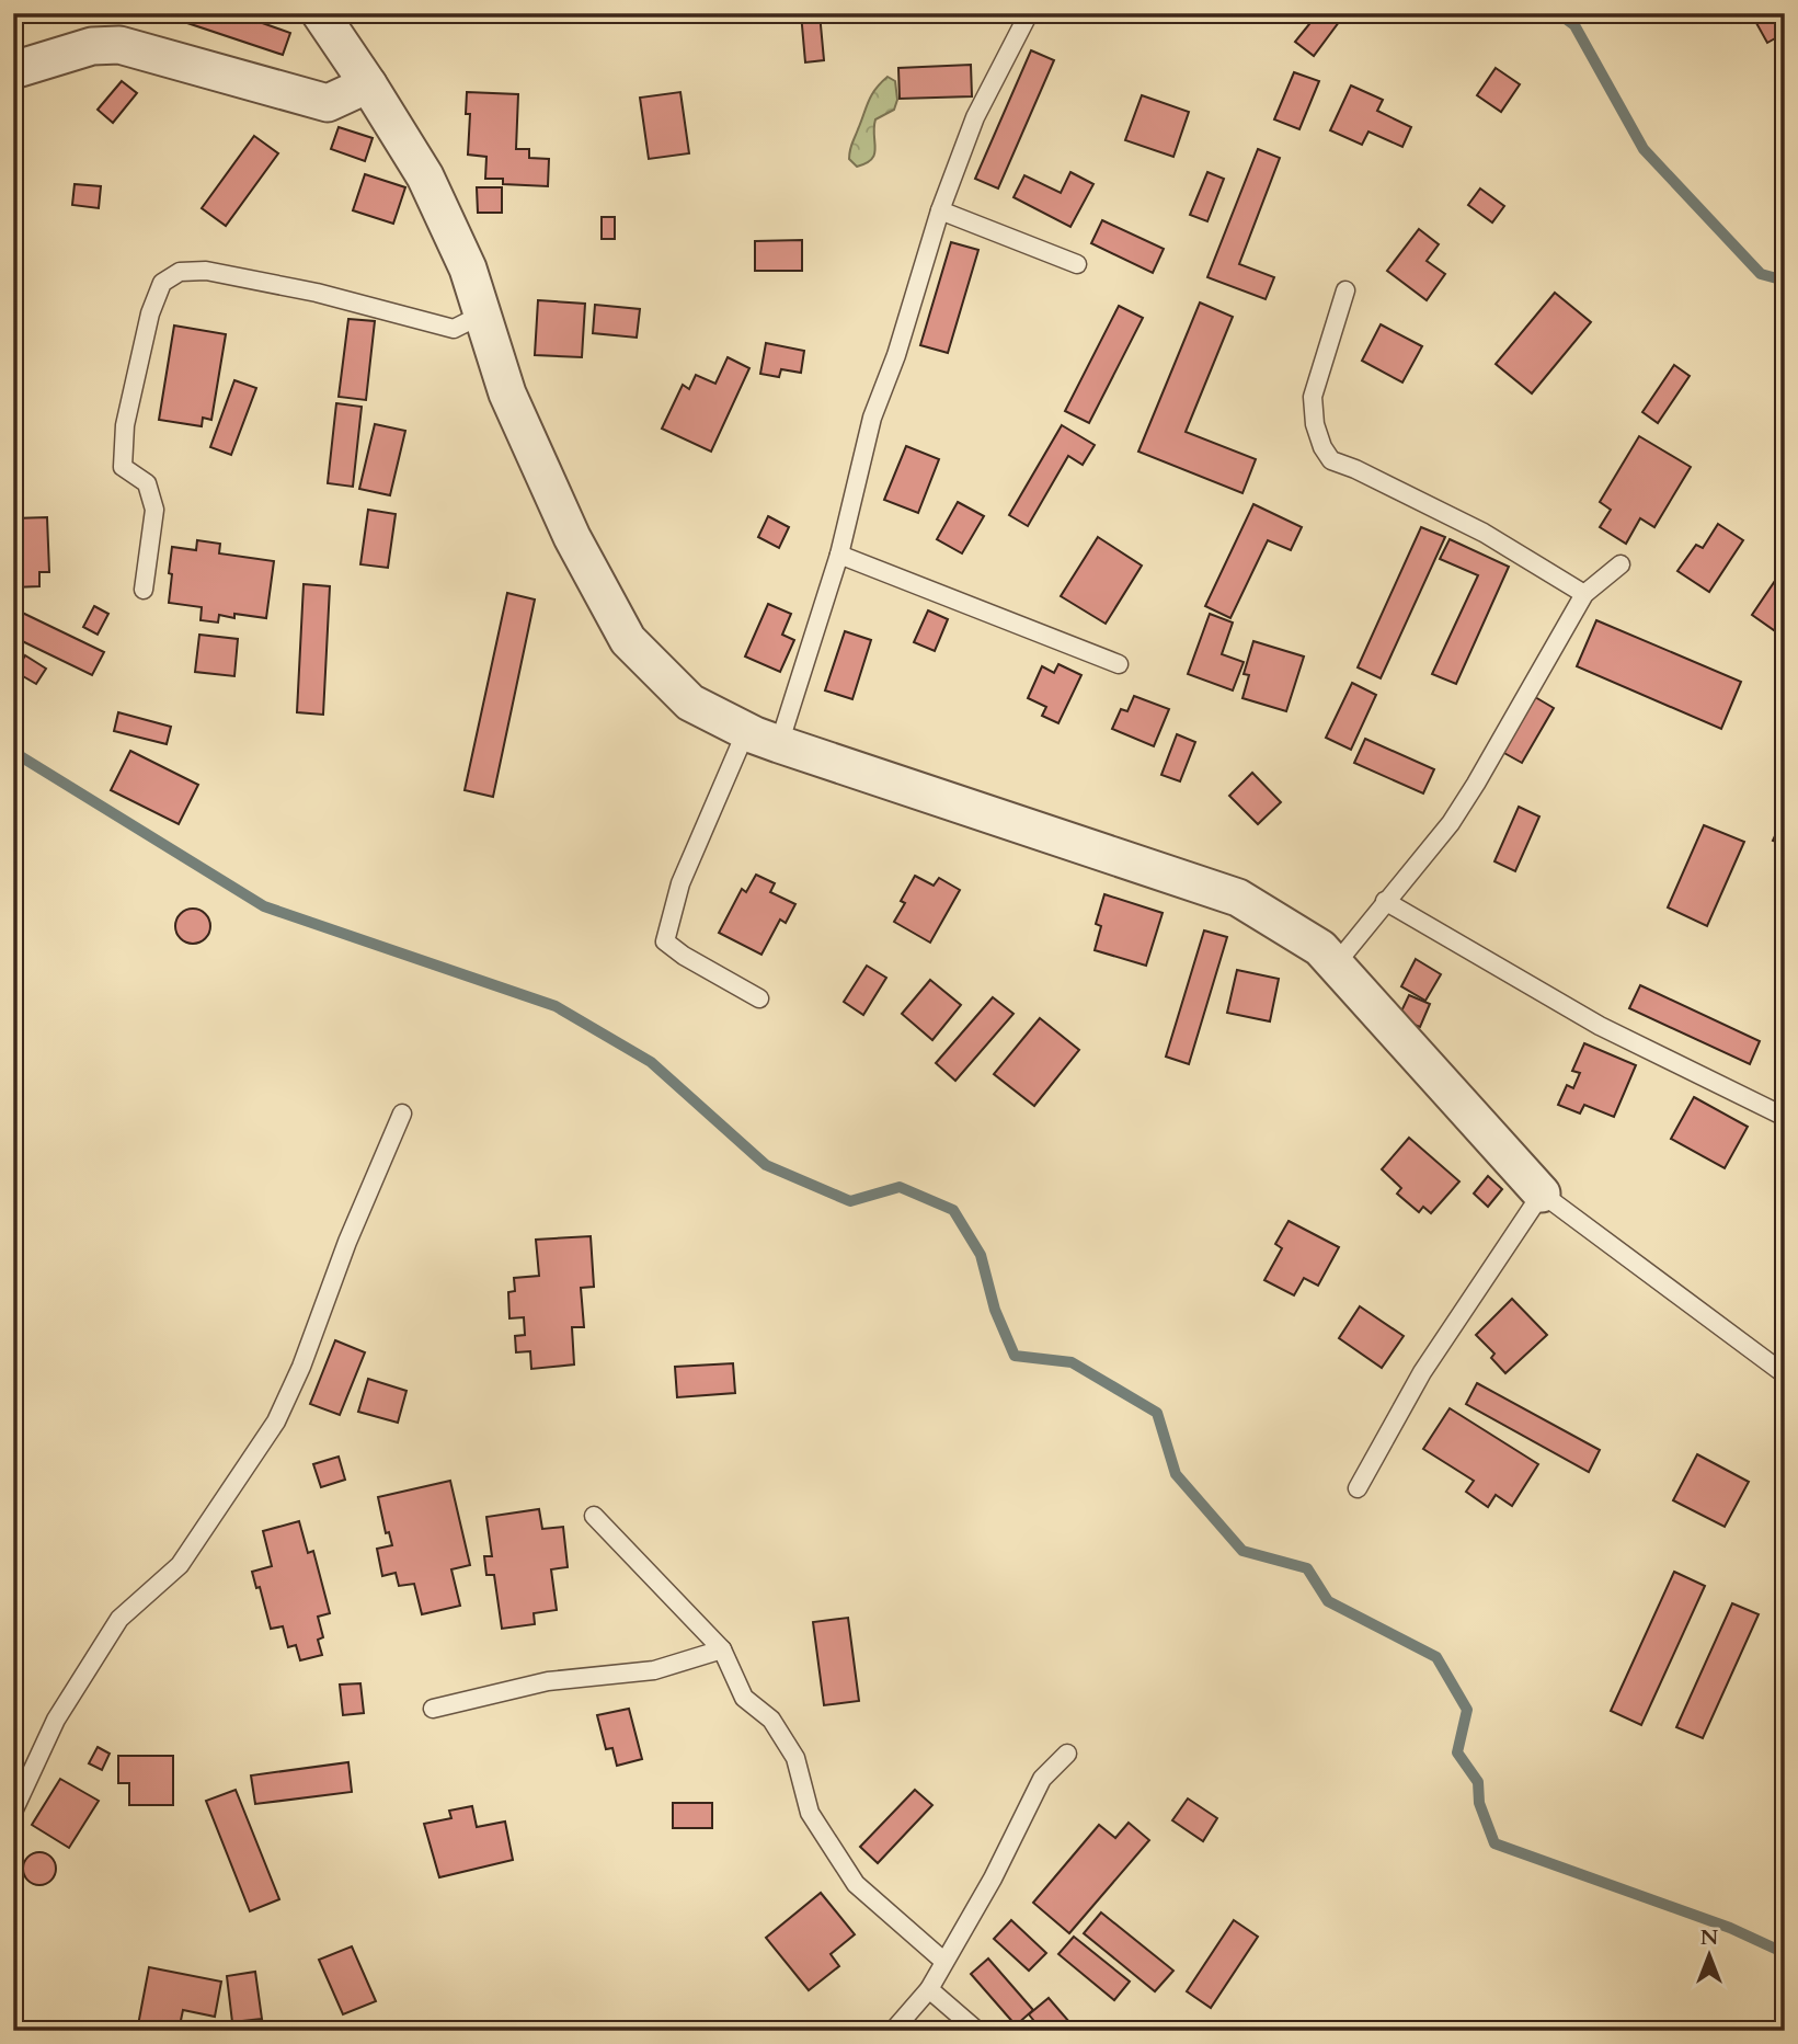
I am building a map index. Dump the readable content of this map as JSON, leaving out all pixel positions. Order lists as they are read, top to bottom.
{
  "north": "top"
}
